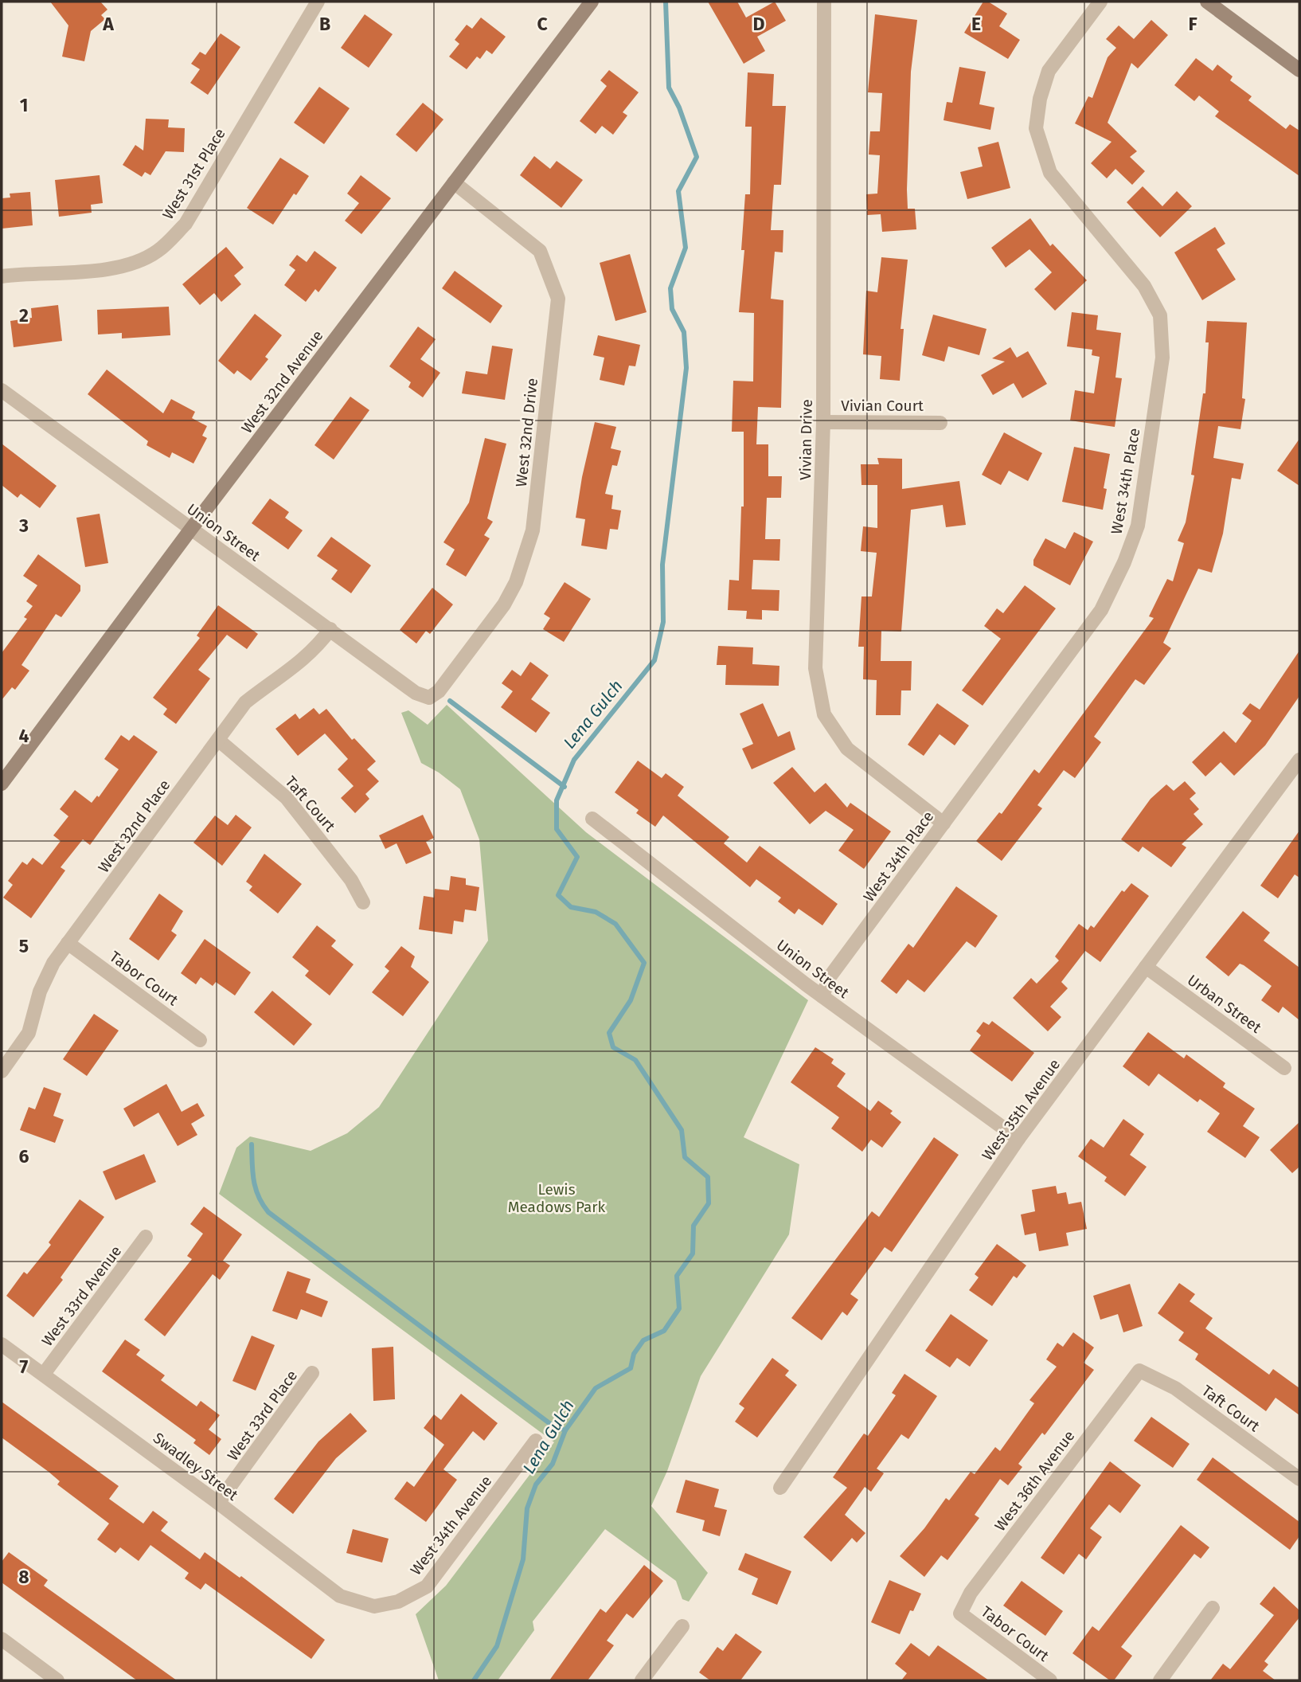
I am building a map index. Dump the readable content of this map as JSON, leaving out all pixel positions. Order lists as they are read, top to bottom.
{
  "streets": {
    "street": [
      "West 31st Place",
      "West 32nd Avenue",
      "Vivian Court",
      "West 32nd Drive",
      "Vivian Drive",
      "West 34th Place",
      "Union Street",
      "Taft Court",
      "West 32nd Place",
      "Tabor Court",
      "Urban Street",
      "West 35th Avenue",
      "West 33rd Avenue",
      "West 33rd Place",
      "Swadley Street",
      "West 36th Avenue",
      "West 34th Avenue"
    ]
  },
  "crossings": [
    ["West 32nd Avenue", "West 32nd Drive"],
    ["West 32nd Avenue", "Union Street"],
    ["Vivian Court", "Vivian Drive"],
    ["West 32nd Drive", "Union Street"],
    ["Vivian Drive", "West 34th Place"],
    ["West 34th Place", "Union Street"],
    ["Union Street", "West 32nd Place"],
    ["Union Street", "West 35th Avenue"],
    ["Taft Court", "West 32nd Place"],
    ["Taft Court", "West 36th Avenue"],
    ["West 32nd Place", "Tabor Court"],
    ["Tabor Court", "West 36th Avenue"],
    ["Urban Street", "West 35th Avenue"],
    ["West 33rd Avenue", "Swadley Street"],
    ["West 33rd Place", "Swadley Street"],
    ["Swadley Street", "West 34th Avenue"]
  ],
  "water": ["Lena Gulch"],
  "parks": ["Lewis Meadows Park"],
  "grid": {
    "columns": [
      "A",
      "B",
      "C",
      "D",
      "E",
      "F"
    ],
    "rows": [
      "1",
      "2",
      "3",
      "4",
      "5",
      "6",
      "7",
      "8"
    ]
  }
}
